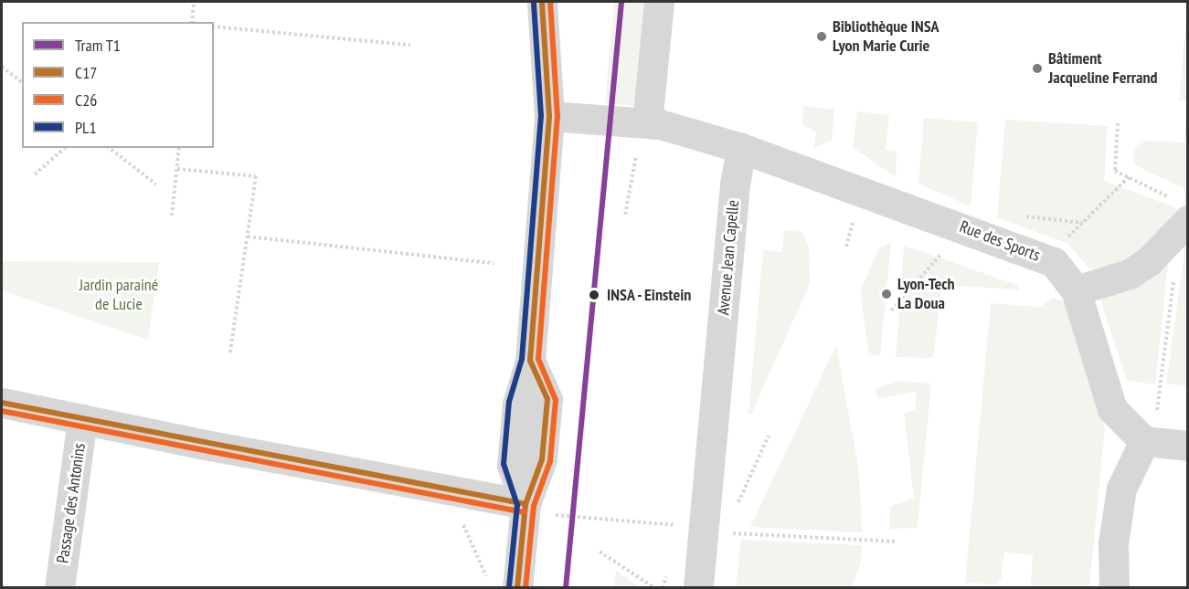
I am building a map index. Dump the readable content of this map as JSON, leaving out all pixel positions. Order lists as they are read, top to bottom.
{
  "streets": {
    "street": ["Rue des Sports", "Avenue Jean Capelle", "Passage des Antonins"]
  },
  "crossings": [
    ["Rue des Sports", "Avenue Jean Capelle"]
  ],
  "parks": ["Jardin parainé de Lucie"],
  "places": [
    "Bibliothèque INSA Lyon Marie Curie",
    "Bâtiment Jacqueline Ferrand",
    "Lyon-Tech La Doua",
    "INSA - Einstein"
  ],
  "lines": [
    "tram line T1",
    "transit line C17",
    "transit line C26",
    "transit line PL1"
  ],
  "legend": [
    "Tram T1",
    "C17",
    "C26",
    "PL1"
  ]
}
